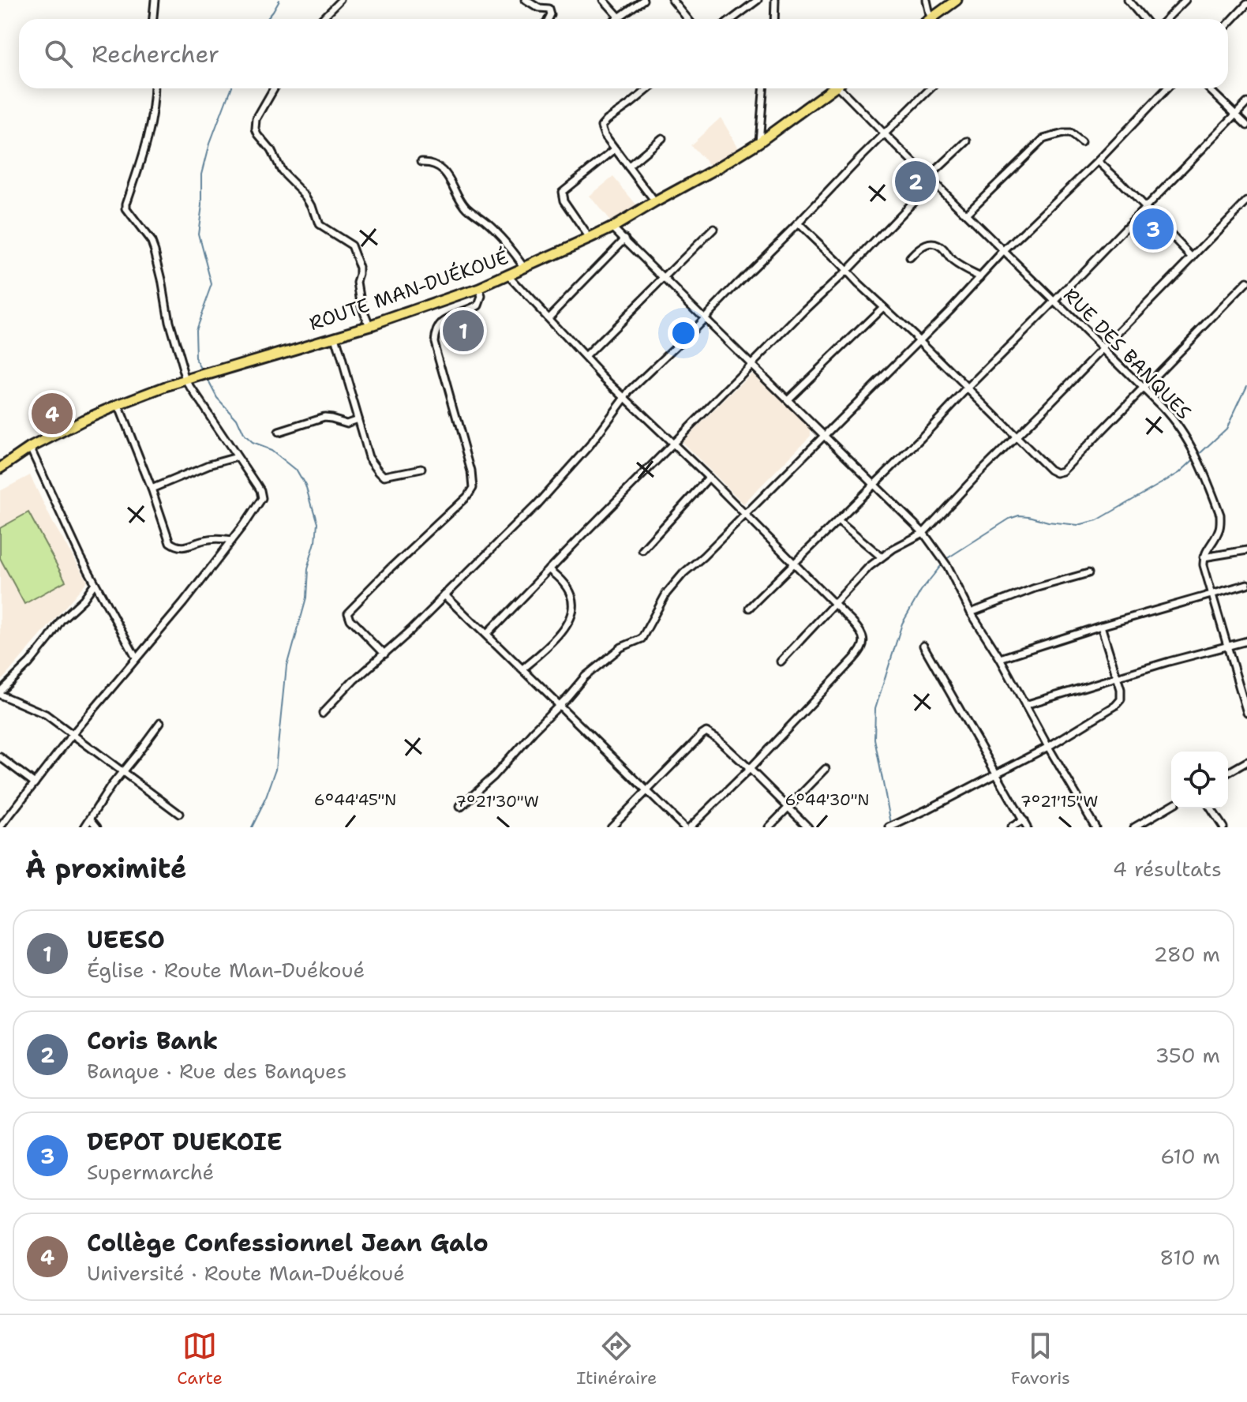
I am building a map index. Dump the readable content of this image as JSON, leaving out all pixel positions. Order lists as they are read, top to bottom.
{
  "streets": {
    "main road": ["ROUTE MAN-DUÉKOUÉ"],
    "street": ["RUE DES BANQUES"]
  },
  "page": {
    "search": "Rechercher",
    "pins": [
      "2",
      "3",
      "1",
      "4"
    ],
    "heading": ["À proximité", "4 résultats"],
    "list": [
      {
        "mark": "1",
        "name": "UEESO",
        "note": "Église · Route Man-Duékoué",
        "value": "280 m"
      },
      {
        "mark": "2",
        "name": "Coris Bank",
        "note": "Banque · Rue des Banques",
        "value": "350 m"
      },
      {
        "mark": "3",
        "name": "DEPOT DUEKOIE",
        "note": "Supermarché",
        "value": "610 m"
      },
      {
        "mark": "4",
        "name": "Collège Confessionnel Jean Galo",
        "note": "Université · Route Man-Duékoué",
        "value": "810 m"
      }
    ],
    "nav": ["Carte", "Itinéraire", "Favoris"]
  },
  "coordinates": [
    "6°44'45\"N",
    "6°44'30\"N",
    "7°21'30\"W",
    "7°21'15\"W"
  ]
}
